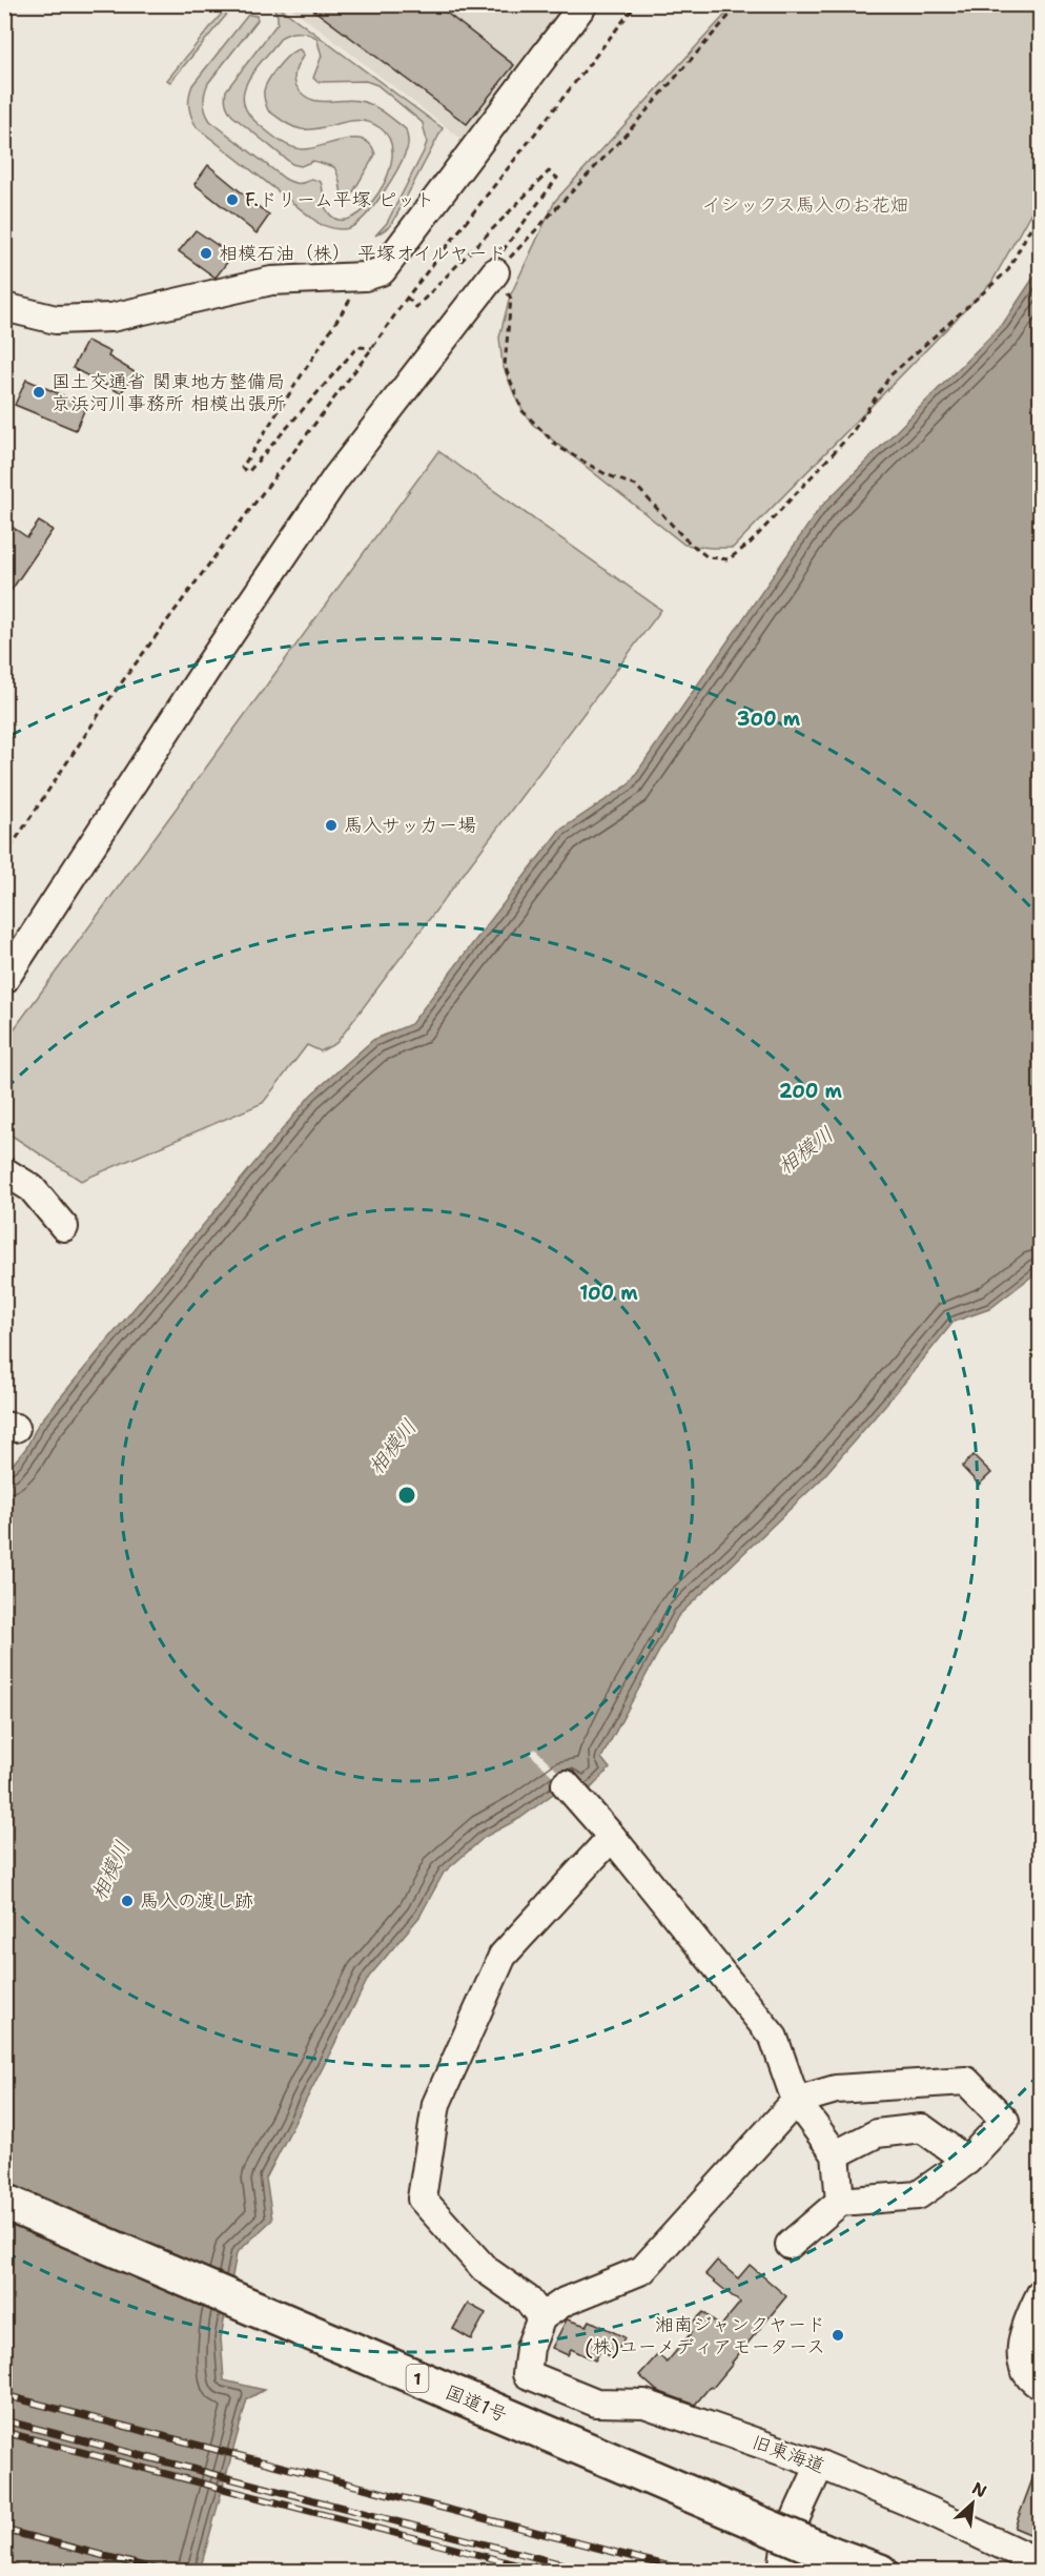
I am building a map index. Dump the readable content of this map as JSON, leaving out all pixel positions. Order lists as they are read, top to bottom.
{
  "streets": {
    "highway": ["1", "国道1号"],
    "street": ["旧東海道"]
  },
  "water": ["相模川"],
  "parks": ["イシックス馬入のお花畑"],
  "places": [
    "F.ドリーム平塚 ピット",
    "相模石油（株） 平塚オイルヤード",
    "国土交通省 関東地方整備局 京浜河川事務所 相模出張所",
    "馬入サッカー場",
    "馬入の渡し跡",
    "湘南ジャンクヤード (株)ユーメディアモータース"
  ],
  "north": "top right",
  "rings": ["300 m", "200 m", "100 m"]
}
